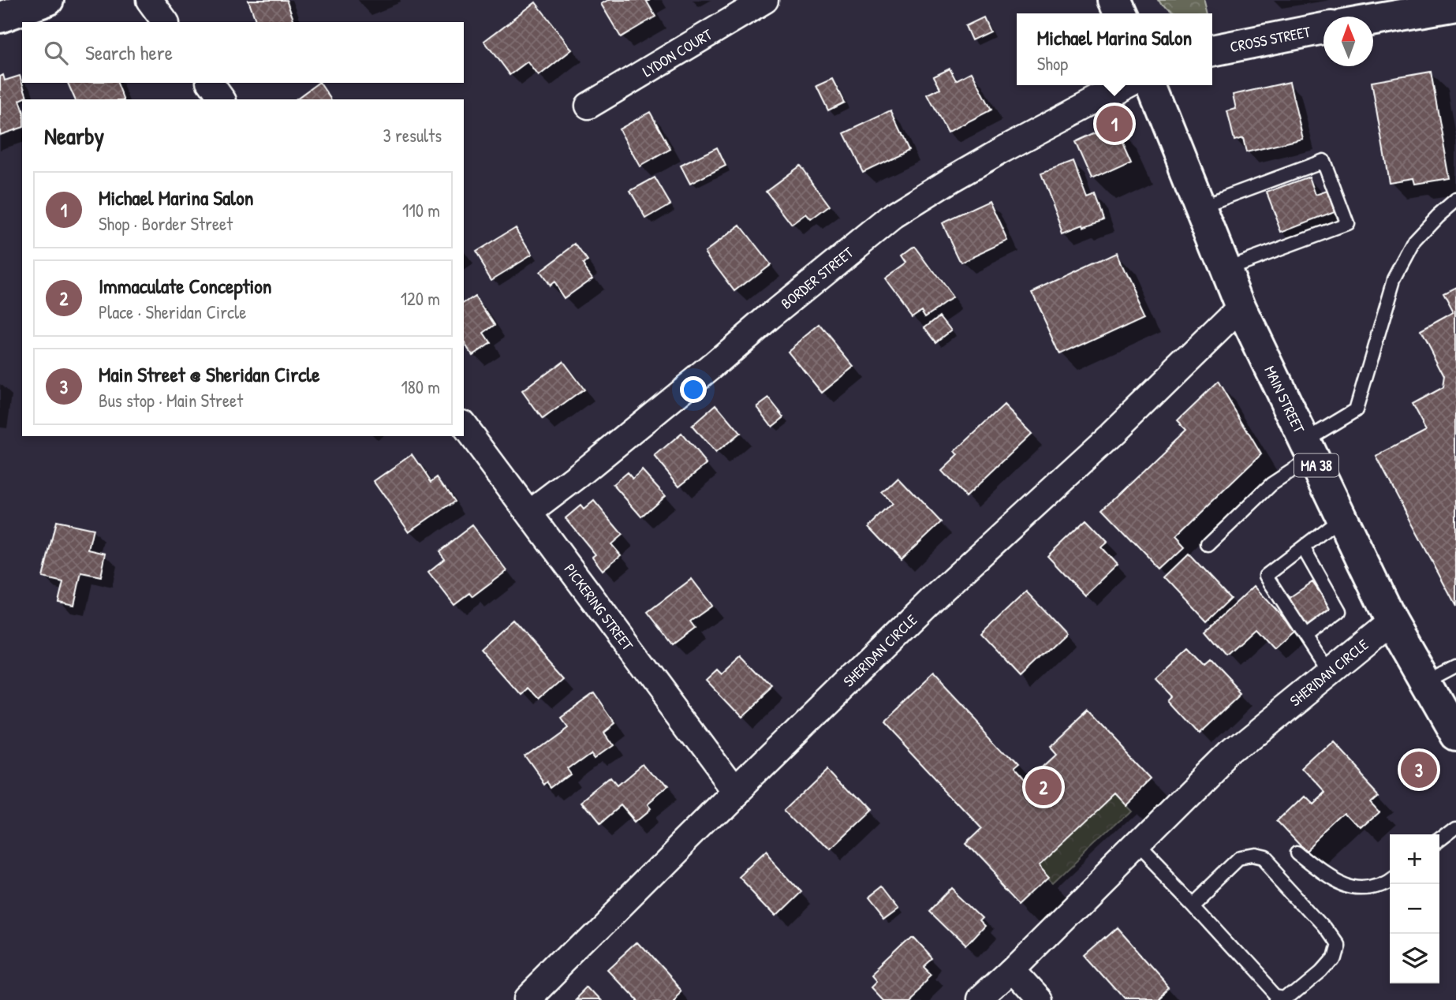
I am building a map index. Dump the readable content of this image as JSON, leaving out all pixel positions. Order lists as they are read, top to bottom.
{
  "streets": {
    "main road": ["CROSS STREET", "MAIN STREET", "MA 38"],
    "street": [
      "LYDON COURT",
      "BORDER STREET",
      "PICKERING STREET",
      "SHERIDAN CIRCLE"
    ]
  },
  "crossings": [
    ["BORDER STREET", "PICKERING STREET"],
    ["MAIN STREET", "SHERIDAN CIRCLE"],
    ["PICKERING STREET", "SHERIDAN CIRCLE"]
  ],
  "north": "top",
  "page": {
    "popup": ["Michael Marina Salon", "Shop"],
    "search": "Search here",
    "heading": ["Nearby", "3 results"],
    "pins": ["1", "3", "2"],
    "list": [
      {
        "mark": "1",
        "name": "Michael Marina Salon",
        "note": "Shop · Border Street",
        "value": "110 m"
      },
      {
        "mark": "2",
        "name": "Immaculate Conception",
        "note": "Place · Sheridan Circle",
        "value": "120 m"
      },
      {
        "mark": "3",
        "name": "Main Street @ Sheridan Circle",
        "note": "Bus stop · Main Street",
        "value": "180 m"
      }
    ],
    "map_buttons": ["+", "−"]
  }
}
